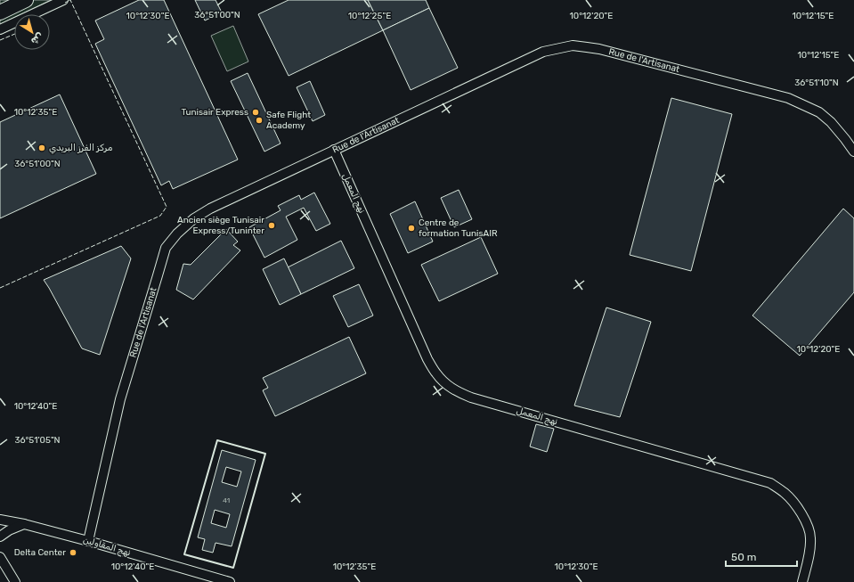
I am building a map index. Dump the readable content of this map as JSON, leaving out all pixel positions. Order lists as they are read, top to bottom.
{
  "streets": {
    "street": ["Rue de l'Artisanat", "نهج المعمل", "نهج المقاولين"]
  },
  "crossings": [
    ["Rue de l'Artisanat", "نهج المعمل"],
    ["Rue de l'Artisanat", "نهج المقاولين"]
  ],
  "places": [
    "Tunisair Express",
    "Safe Flight Academy",
    "مركز الفرز البريدي",
    "Ancien siège Tunisair Express/Tuninter",
    "Centre de formation TunisAIR",
    "Delta Center"
  ],
  "house_numbers": ["41"],
  "scale_bar": "50 m",
  "north": "bottom right",
  "coordinates": [
    "36°51'00\"N",
    "10°12'30\"E",
    "10°12'25\"E",
    "10°12'15\"E",
    "10°12'20\"E",
    "36°51'10\"N",
    "10°12'35\"E",
    "10°12'40\"E",
    "36°51'05\"N"
  ]
}
